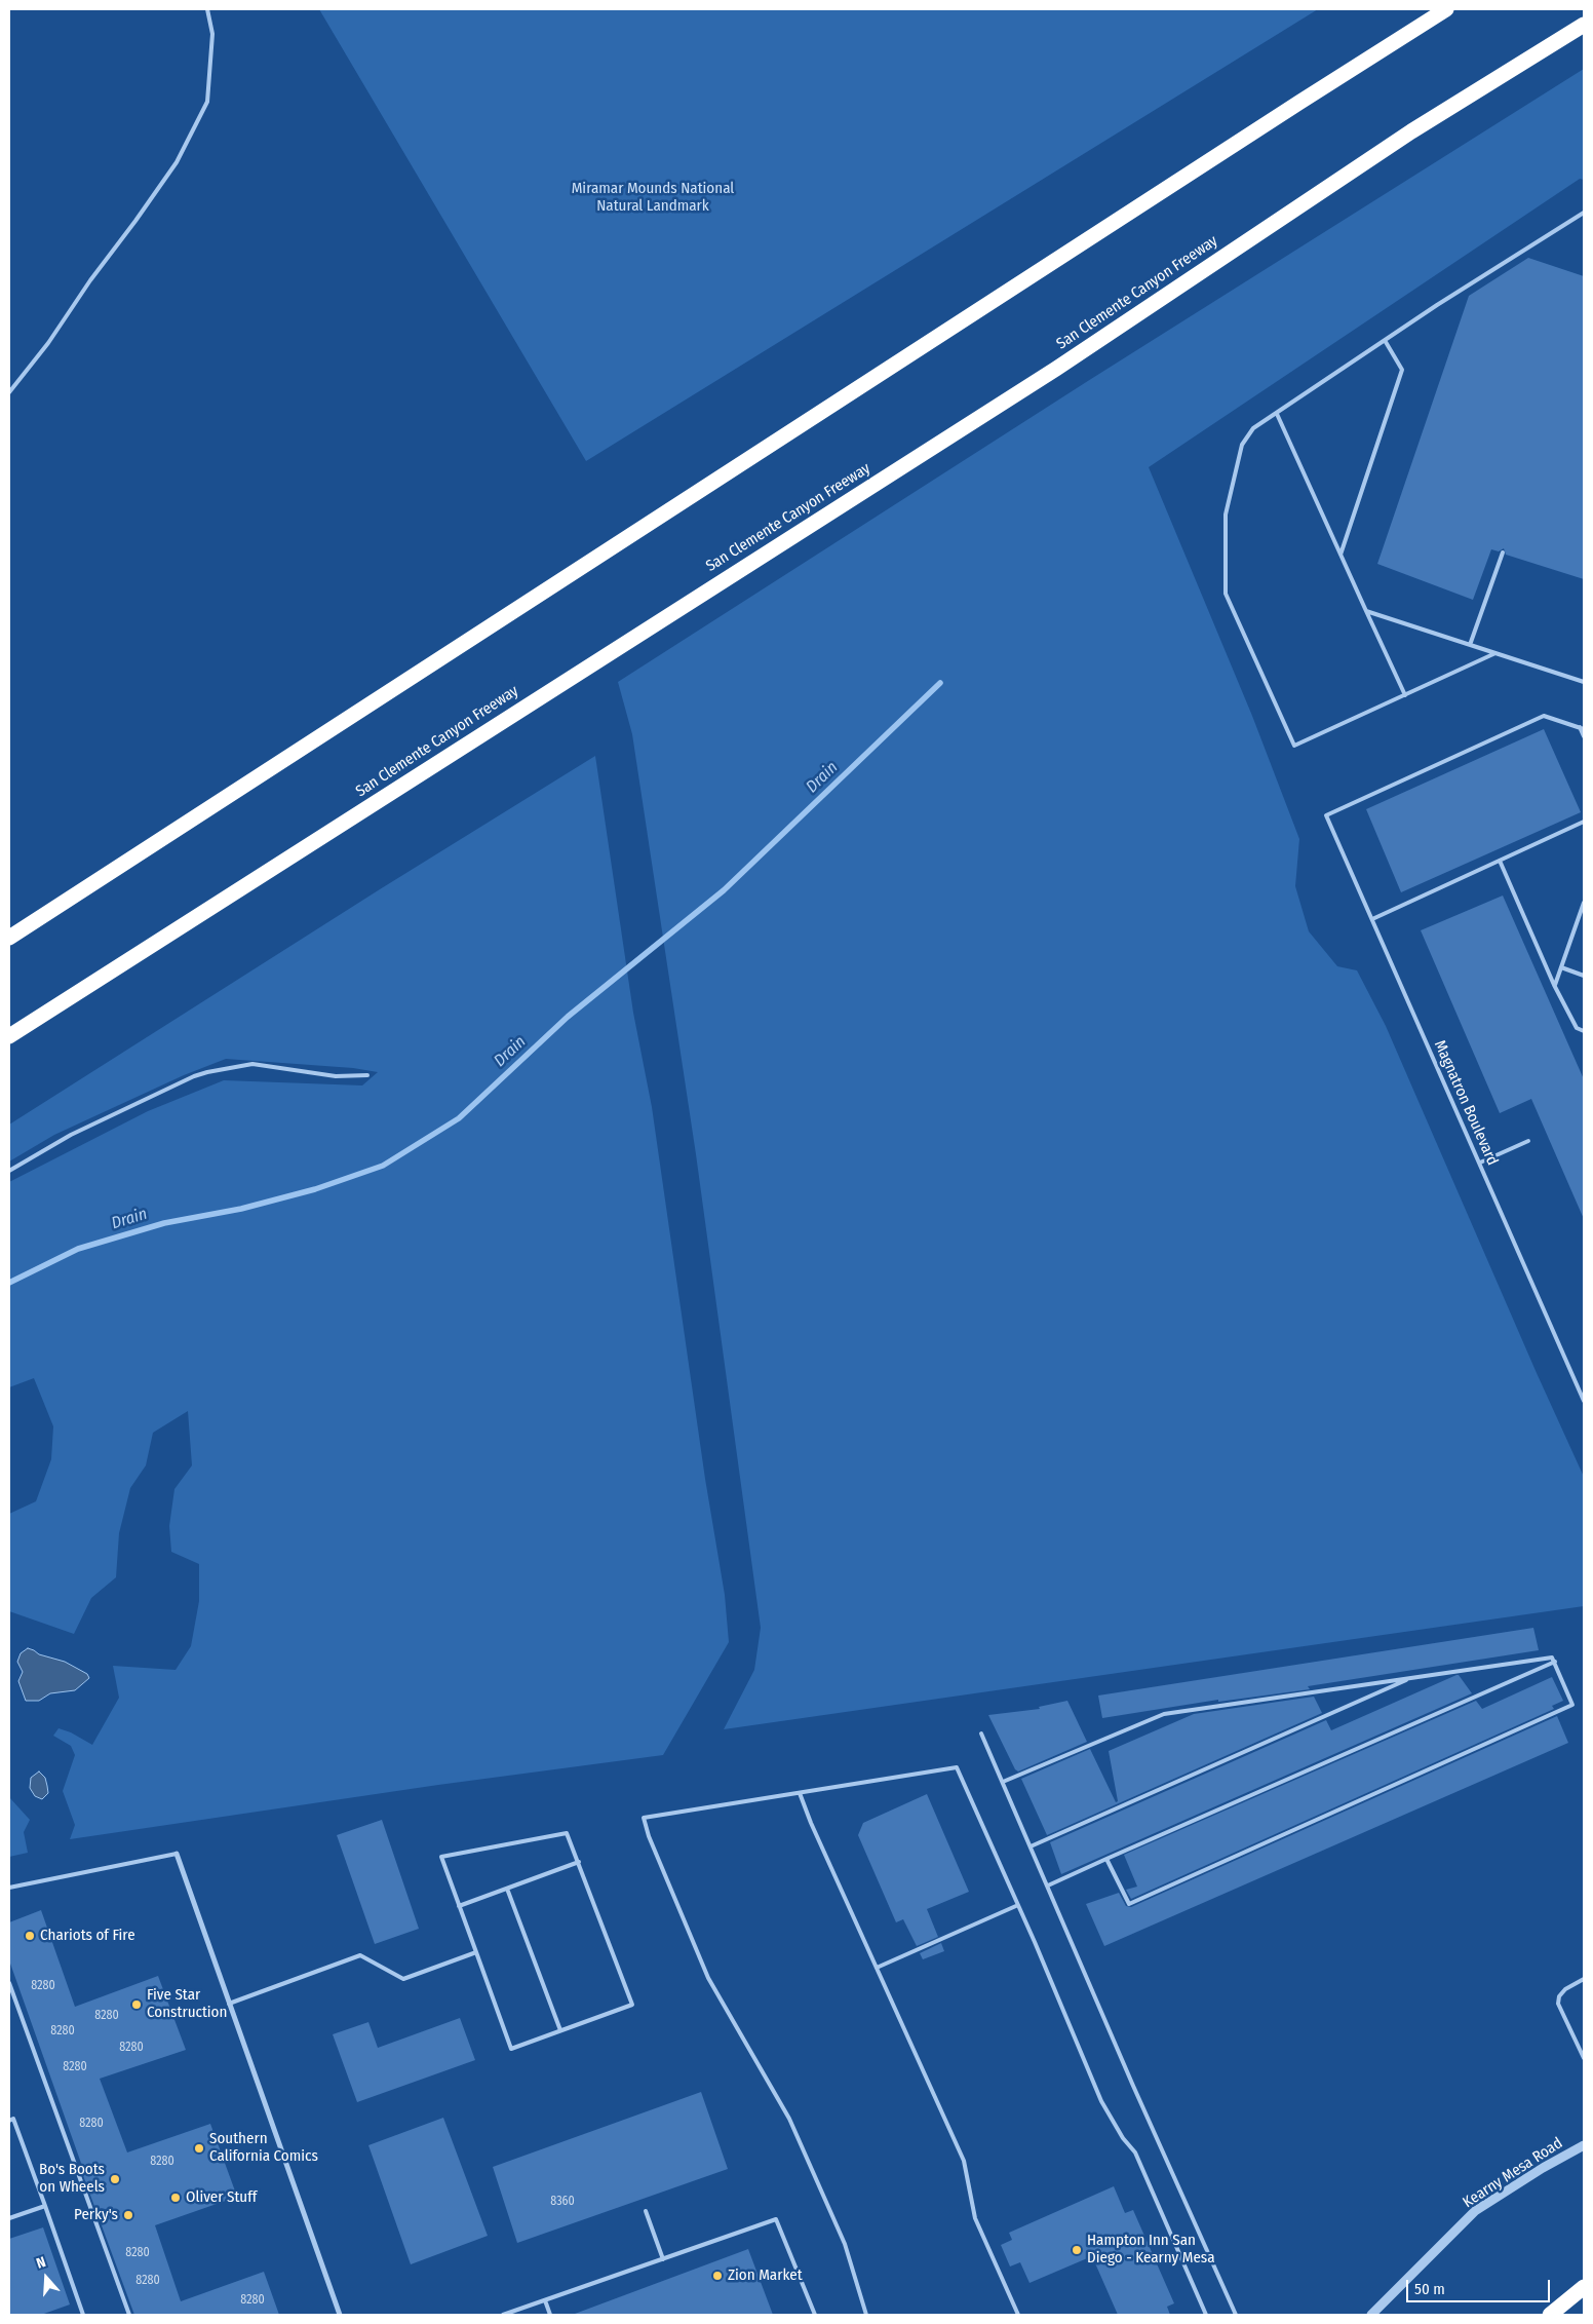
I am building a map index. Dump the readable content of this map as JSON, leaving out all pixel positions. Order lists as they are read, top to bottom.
{
  "streets": {
    "highway": ["San Clemente Canyon Freeway"],
    "street": ["Kearny Mesa Road"],
    "lane": ["Magnatron Boulevard"]
  },
  "water": ["Drain"],
  "parks": ["Miramar Mounds National Natural Landmark"],
  "places": [
    "Chariots of Fire",
    "Five Star Construction",
    "Southern California Comics",
    "Bo's Boots on Wheels",
    "Oliver Stuff",
    "Perky's",
    "Hampton Inn San Diego - Kearny Mesa",
    "Zion Market"
  ],
  "house_numbers": [
    "8280",
    "8280",
    "8280",
    "8280",
    "8280",
    "8280",
    "8280",
    "8360",
    "8280",
    "8280",
    "8280"
  ],
  "scale_bar": "50 m",
  "north": "top"
}
